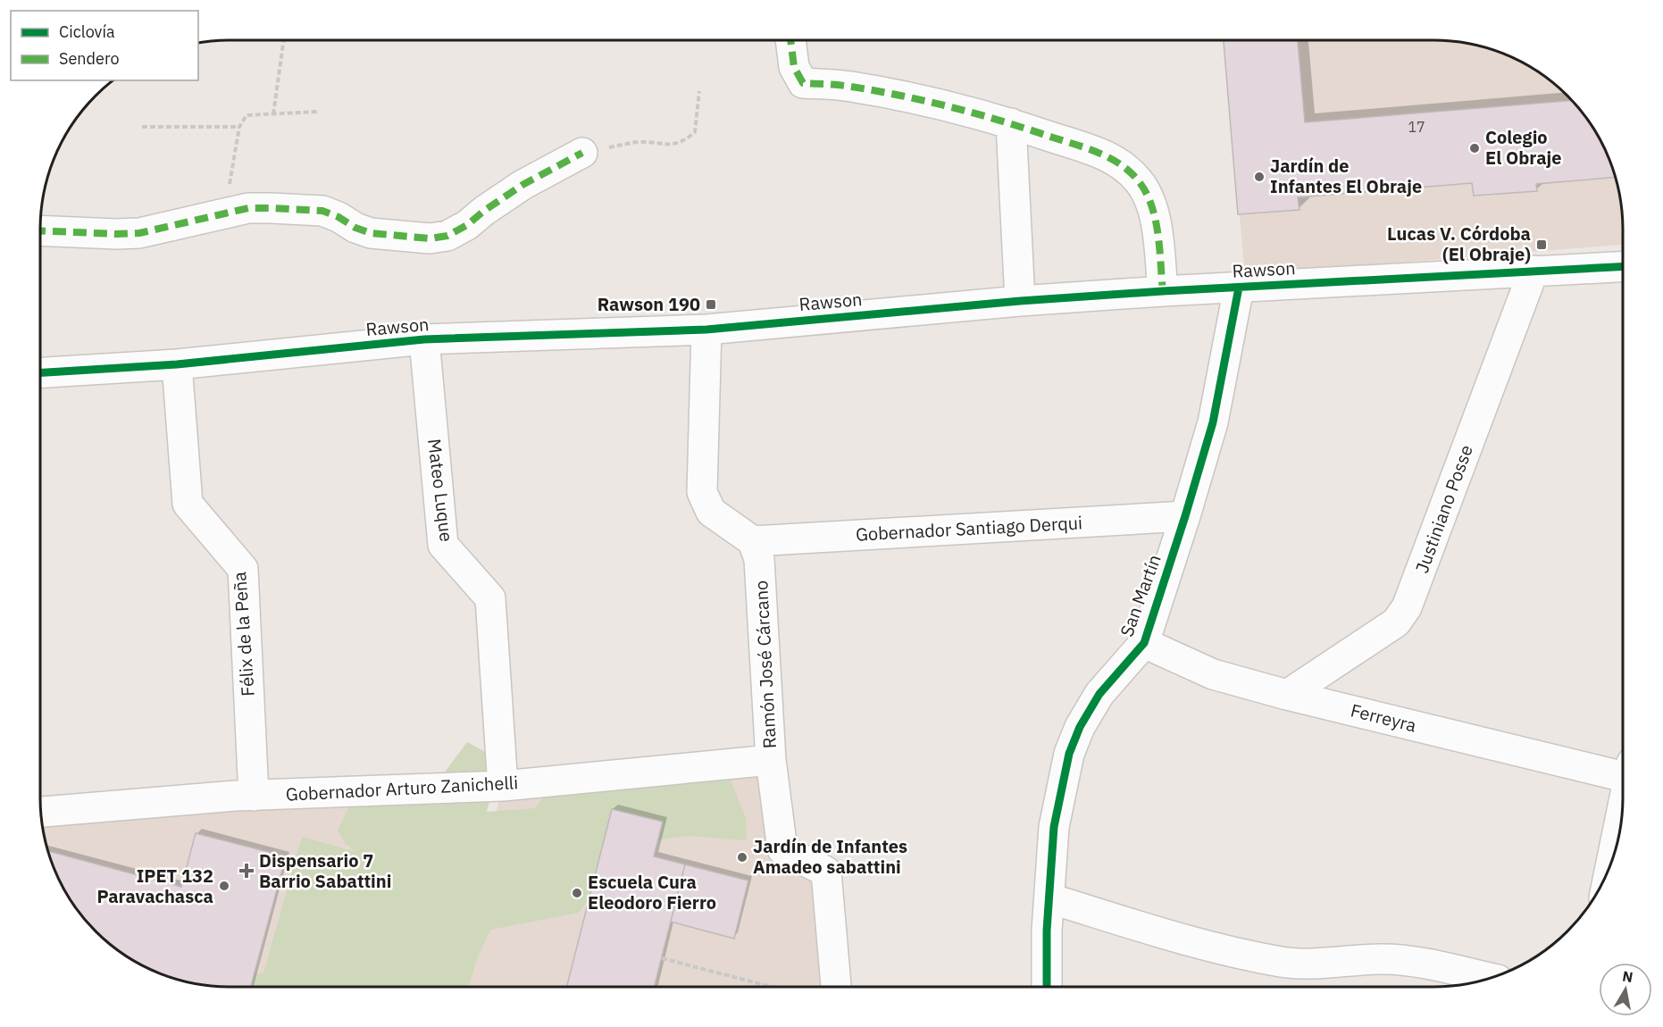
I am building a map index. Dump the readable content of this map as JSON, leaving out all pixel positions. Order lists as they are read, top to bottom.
{
  "streets": {
    "street": [
      "Rawson",
      "Mateo Luque",
      "Justiniano Posse",
      "Gobernador Santiago Derqui",
      "San Martín",
      "Félix de la Peña",
      "Ramón José Cárcano",
      "Ferreyra",
      "Gobernador Arturo Zanichelli"
    ]
  },
  "crossings": [
    ["Rawson", "Mateo Luque"],
    ["Rawson", "Justiniano Posse"],
    ["Rawson", "San Martín"],
    ["Rawson", "Félix de la Peña"],
    ["Mateo Luque", "Gobernador Arturo Zanichelli"],
    ["Justiniano Posse", "Ferreyra"],
    ["Gobernador Santiago Derqui", "San Martín"],
    ["Gobernador Santiago Derqui", "Ramón José Cárcano"],
    ["San Martín", "Ferreyra"],
    ["Félix de la Peña", "Gobernador Arturo Zanichelli"],
    ["Ramón José Cárcano", "Gobernador Arturo Zanichelli"]
  ],
  "places": {
    "other": [
      "Colegio El Obraje",
      "Jardín de Infantes El Obraje",
      "Jardín de Infantes Amadeo sabattini",
      "IPET 132 Paravachasca",
      "Escuela Cura Eleodoro Fierro"
    ],
    "transit": ["Lucas V. Córdoba (El Obraje)", "Rawson 190"],
    "health": ["Dispensario 7 Barrio Sabattini"]
  },
  "house_numbers": ["17"],
  "legend": ["Ciclovía", "Sendero"],
  "north": "top"
}
